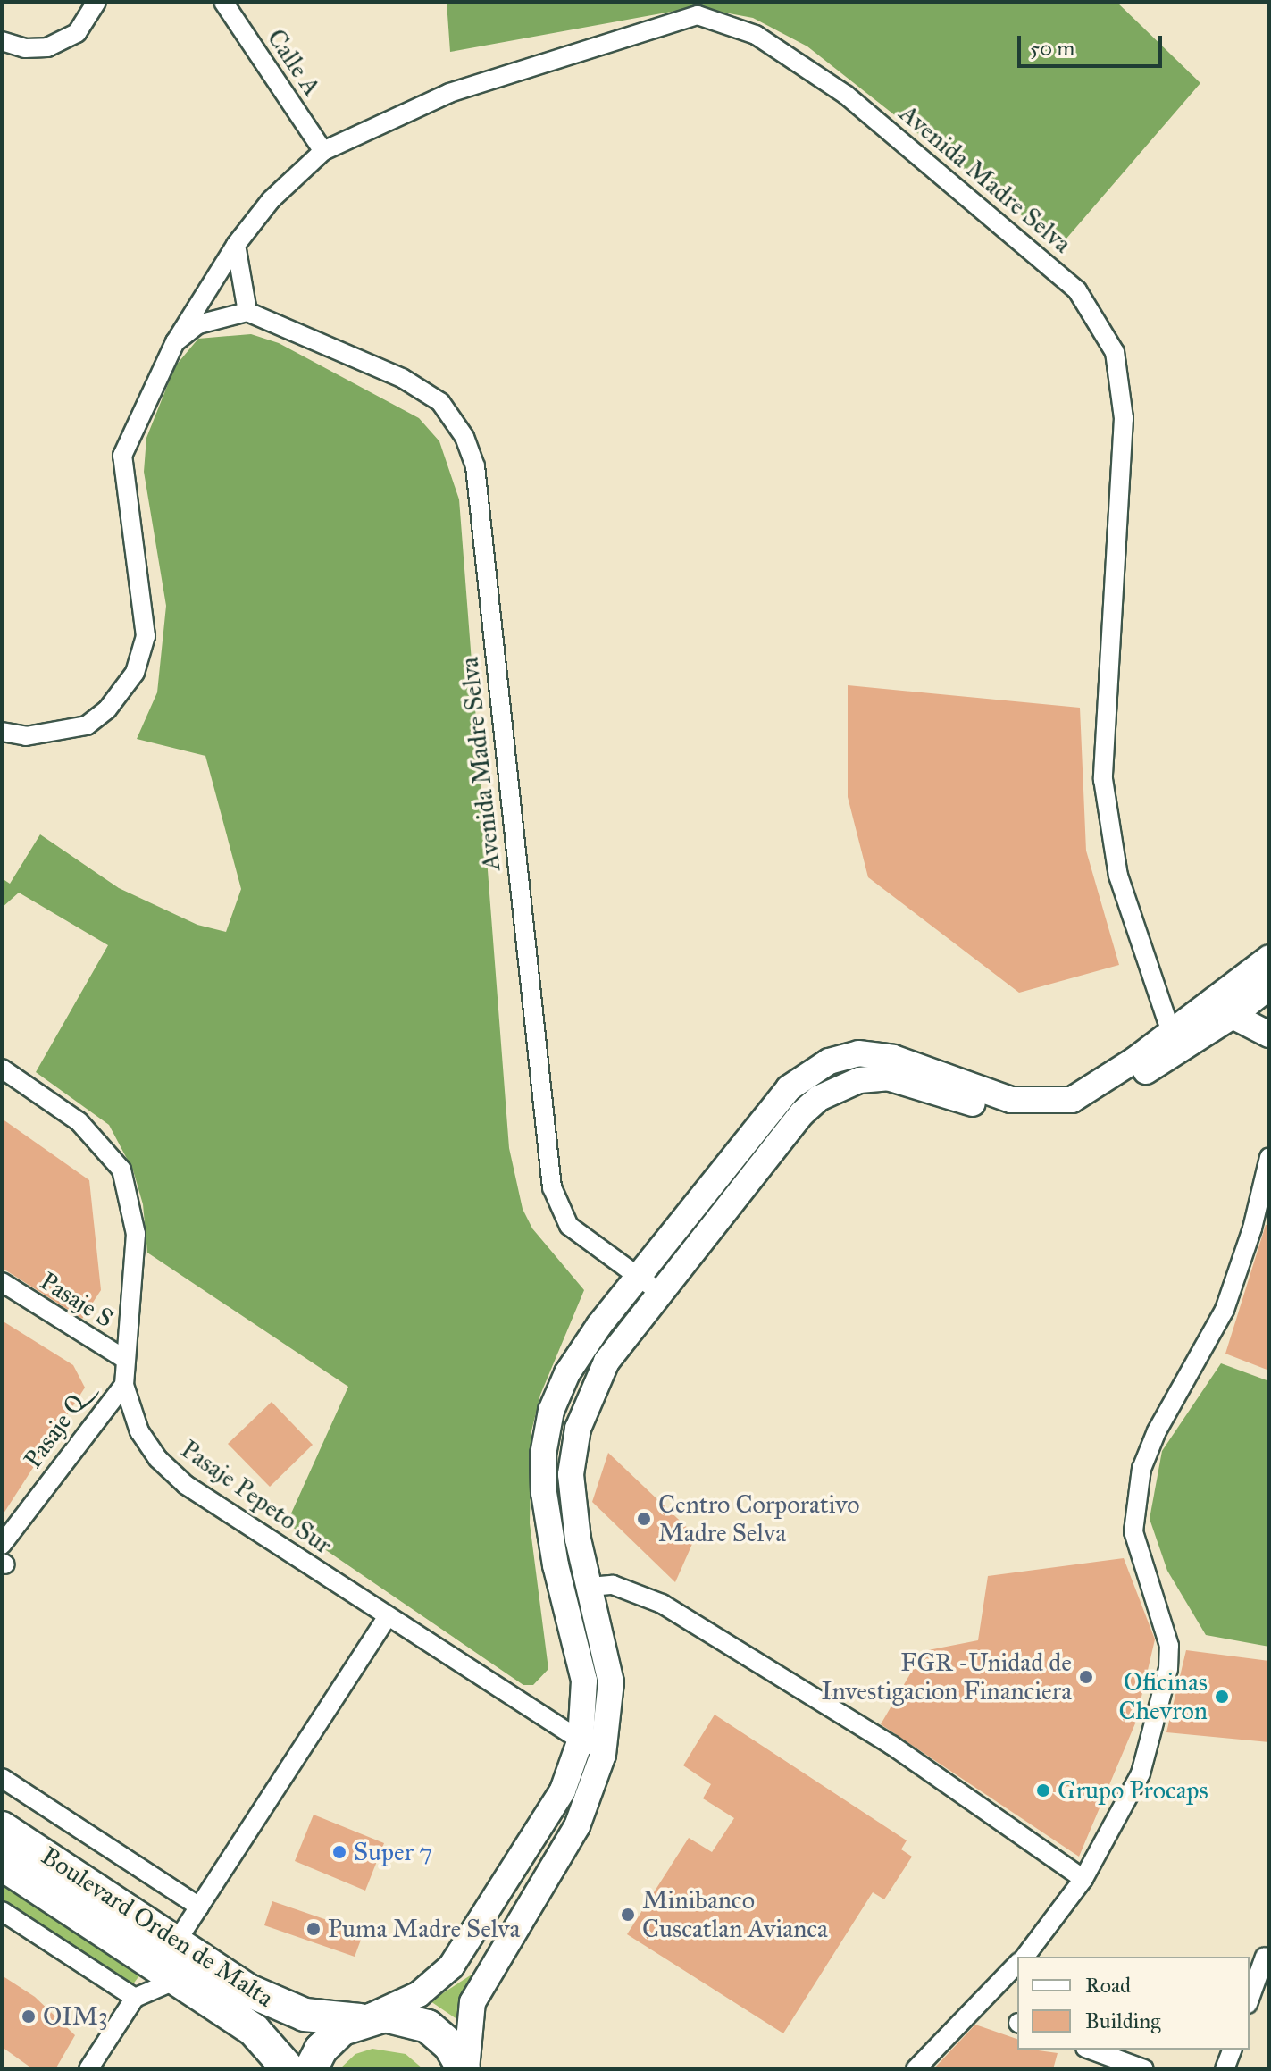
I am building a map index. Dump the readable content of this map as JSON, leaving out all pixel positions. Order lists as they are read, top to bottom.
{
  "streets": {
    "highway": ["Boulevard Orden de Malta"],
    "street": [
      "Calle A",
      "Avenida Madre Selva",
      "Pasaje S",
      "Pasaje Q",
      "Pasaje Pepeto Sur"
    ]
  },
  "crossings": [
    ["Calle A", "Avenida Madre Selva"],
    ["Pasaje S", "Pasaje Pepeto Sur"],
    ["Pasaje Q", "Pasaje Pepeto Sur"]
  ],
  "places": [
    "Centro Corporativo Madre Selva",
    "FGR -Unidad de Investigacion Financiera",
    "Oficinas Chevron",
    "Grupo Procaps",
    "Super 7",
    "Minibanco Cuscatlan Avianca",
    "Puma Madre Selva",
    "OIM3"
  ],
  "legend": ["Road", "Building"],
  "scale_bar": "50 m"
}
